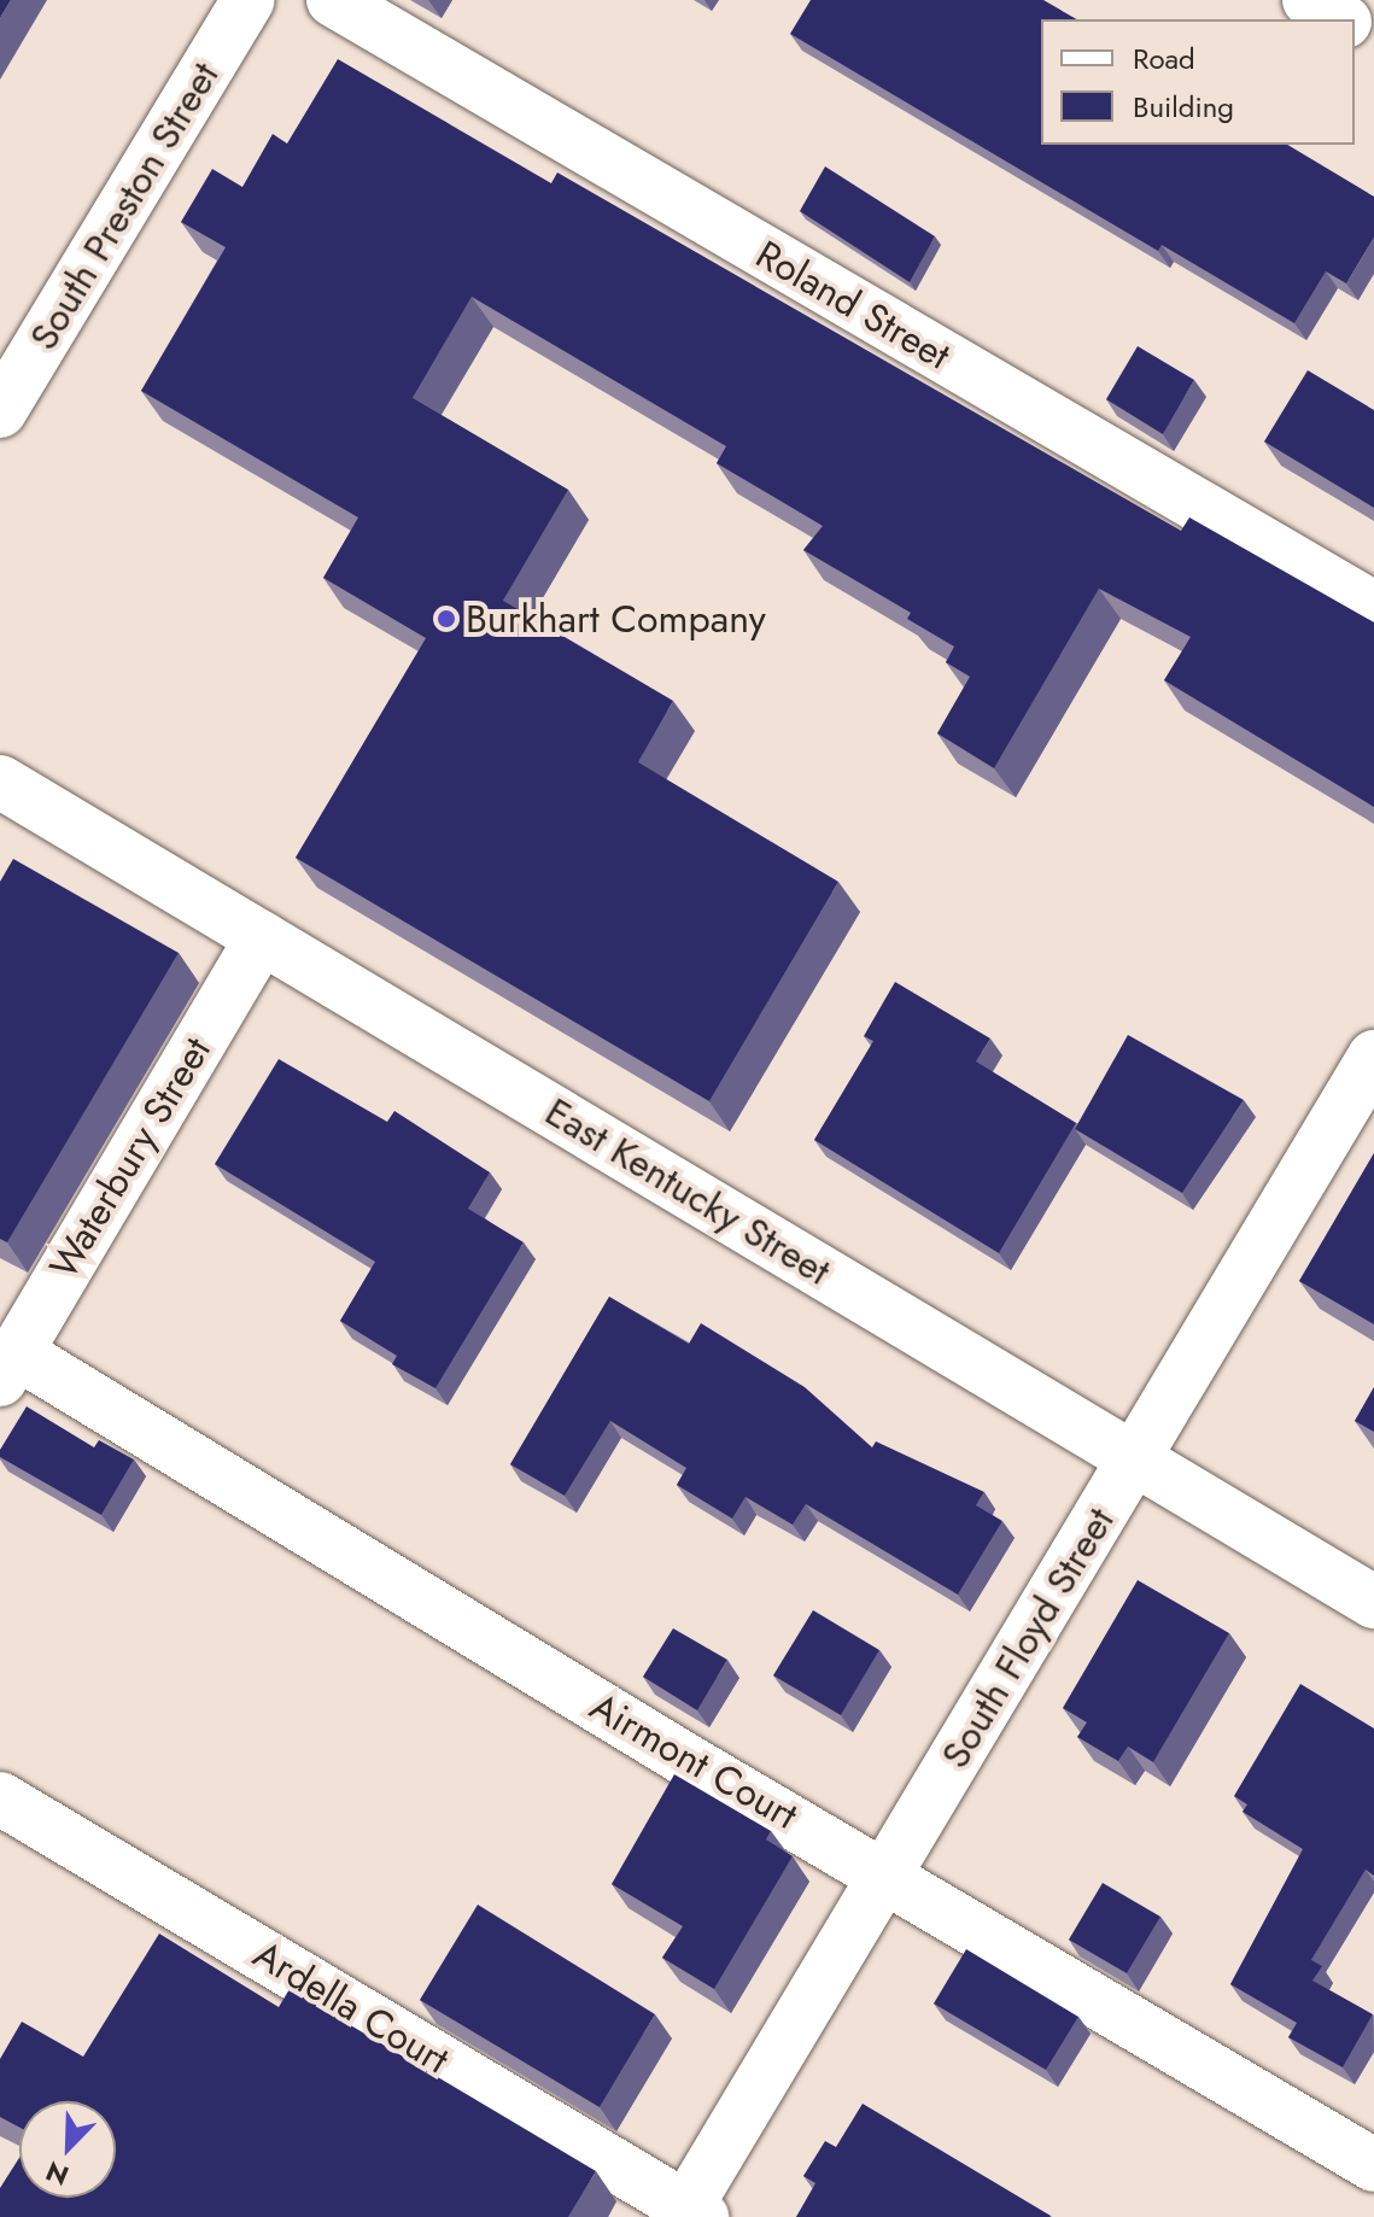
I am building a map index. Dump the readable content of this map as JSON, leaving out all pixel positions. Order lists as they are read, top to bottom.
{
  "streets": {
    "street": [
      "South Preston Street",
      "Roland Street",
      "Waterbury Street",
      "East Kentucky Street",
      "South Floyd Street",
      "Airmont Court",
      "Ardella Court"
    ]
  },
  "crossings": [
    ["Waterbury Street", "East Kentucky Street"],
    ["Waterbury Street", "Airmont Court"],
    ["East Kentucky Street", "South Floyd Street"],
    ["South Floyd Street", "Airmont Court"],
    ["South Floyd Street", "Ardella Court"]
  ],
  "places": ["Burkhart Company"],
  "legend": ["Road", "Building"],
  "north": "bottom left"
}
